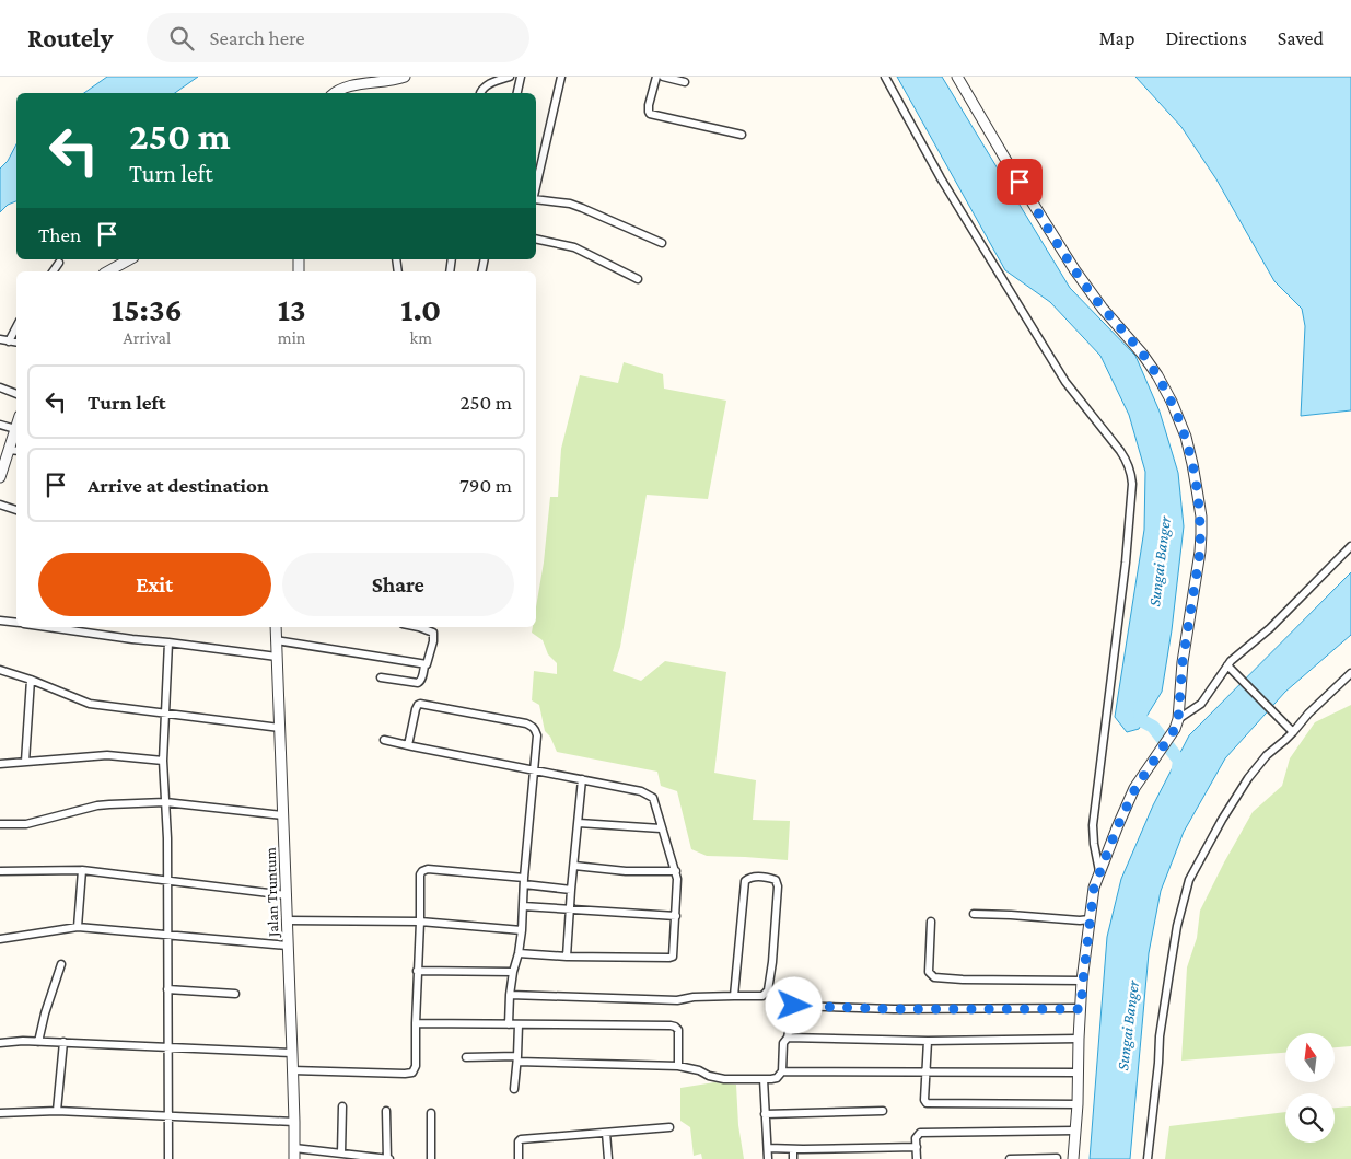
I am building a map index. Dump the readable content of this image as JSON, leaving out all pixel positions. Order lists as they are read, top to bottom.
{
  "streets": {
    "street": ["Jalan Truntum"]
  },
  "water": ["Sungai Banger"],
  "north": "top",
  "page": {
    "header": "Routely",
    "search": "Search here",
    "nav": ["Map", "Directions", "Saved"],
    "turn": ["250 m", "Turn left"],
    "then": "Then",
    "eta": [
      "15:36",
      "Arrival",
      "13",
      "min",
      "1.0",
      "km"
    ],
    "list": [
      {
        "name": "Turn left",
        "value": "250 m"
      },
      {
        "name": "Arrive at destination",
        "value": "790 m"
      }
    ],
    "buttons": ["Exit", "Share"]
  }
}
